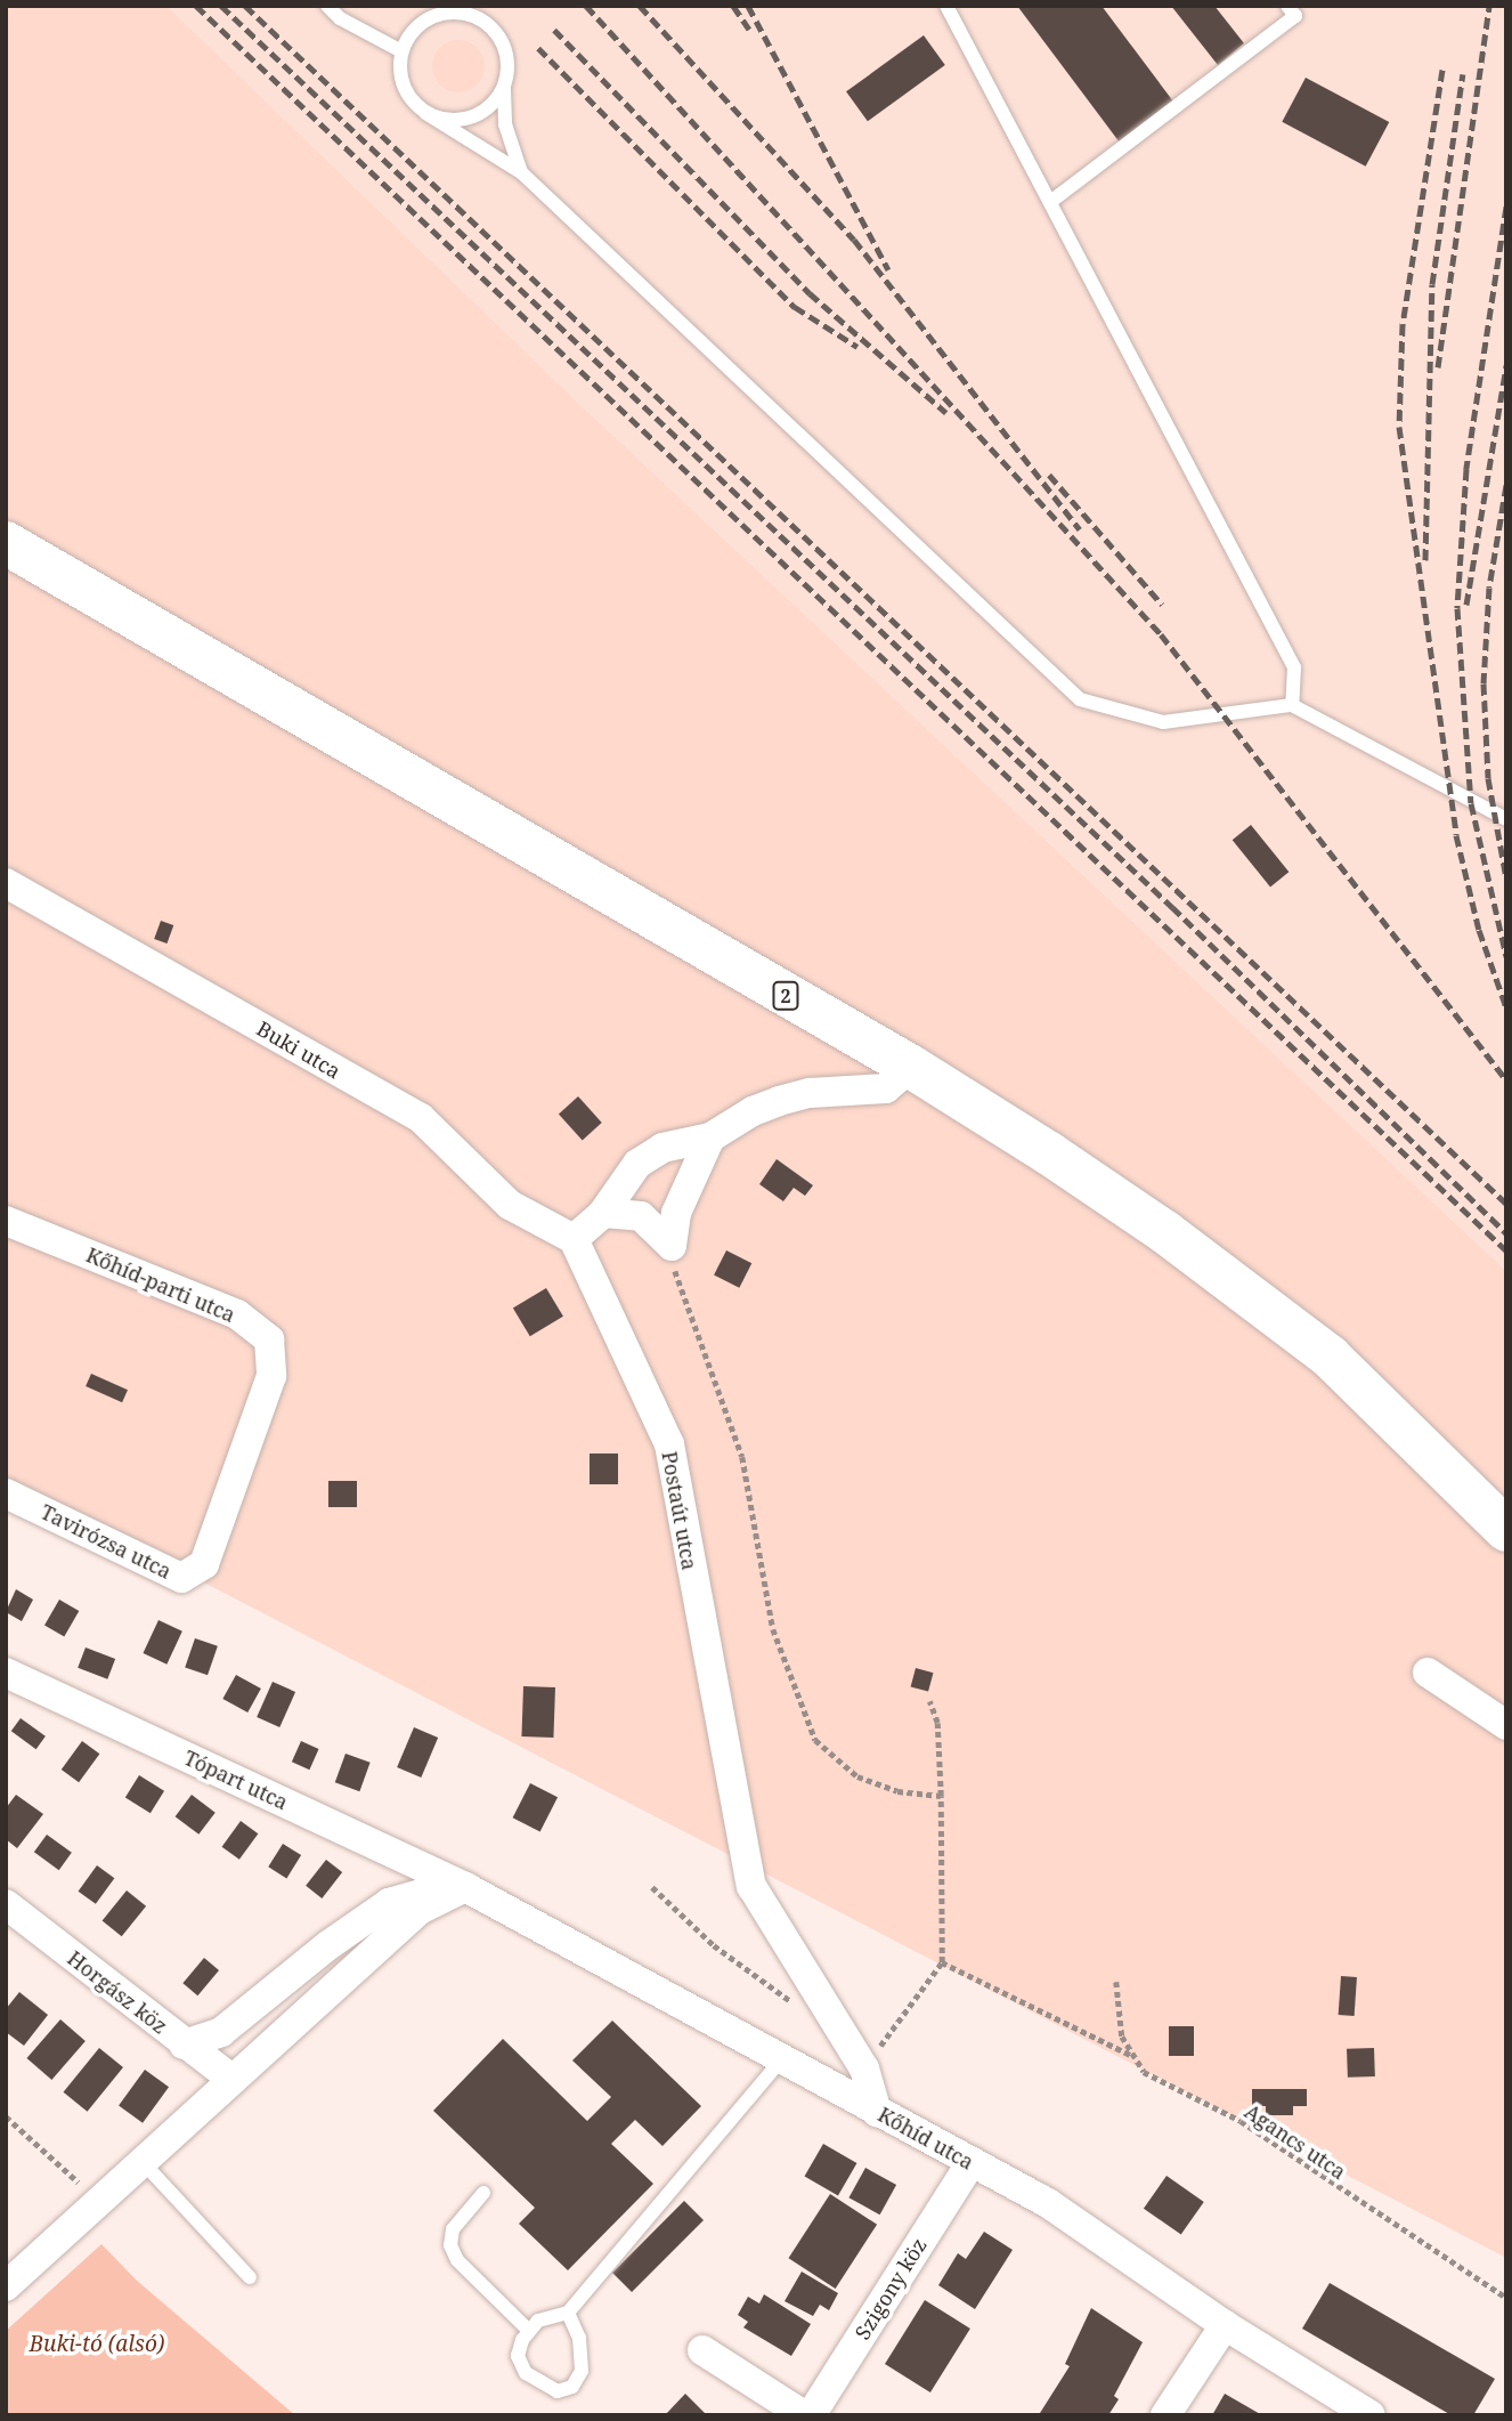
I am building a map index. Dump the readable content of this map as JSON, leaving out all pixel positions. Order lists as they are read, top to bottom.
{
  "streets": {
    "main road": ["2"],
    "street": [
      "Buki utca",
      "Kőhíd-parti utca",
      "Postaút utca",
      "Tavirózsa utca",
      "Tópart utca",
      "Horgász köz",
      "Kőhíd utca",
      "Szigony köz"
    ],
    "path": ["Agancs utca"]
  },
  "crossings": [
    ["Buki utca", "Postaút utca"],
    ["Kőhíd-parti utca", "Tavirózsa utca"],
    ["Postaút utca", "Kőhíd utca"],
    ["Tópart utca", "Kőhíd utca"],
    ["Kőhíd utca", "Szigony köz"]
  ],
  "water": ["Buki-tó (alsó)"]
}
